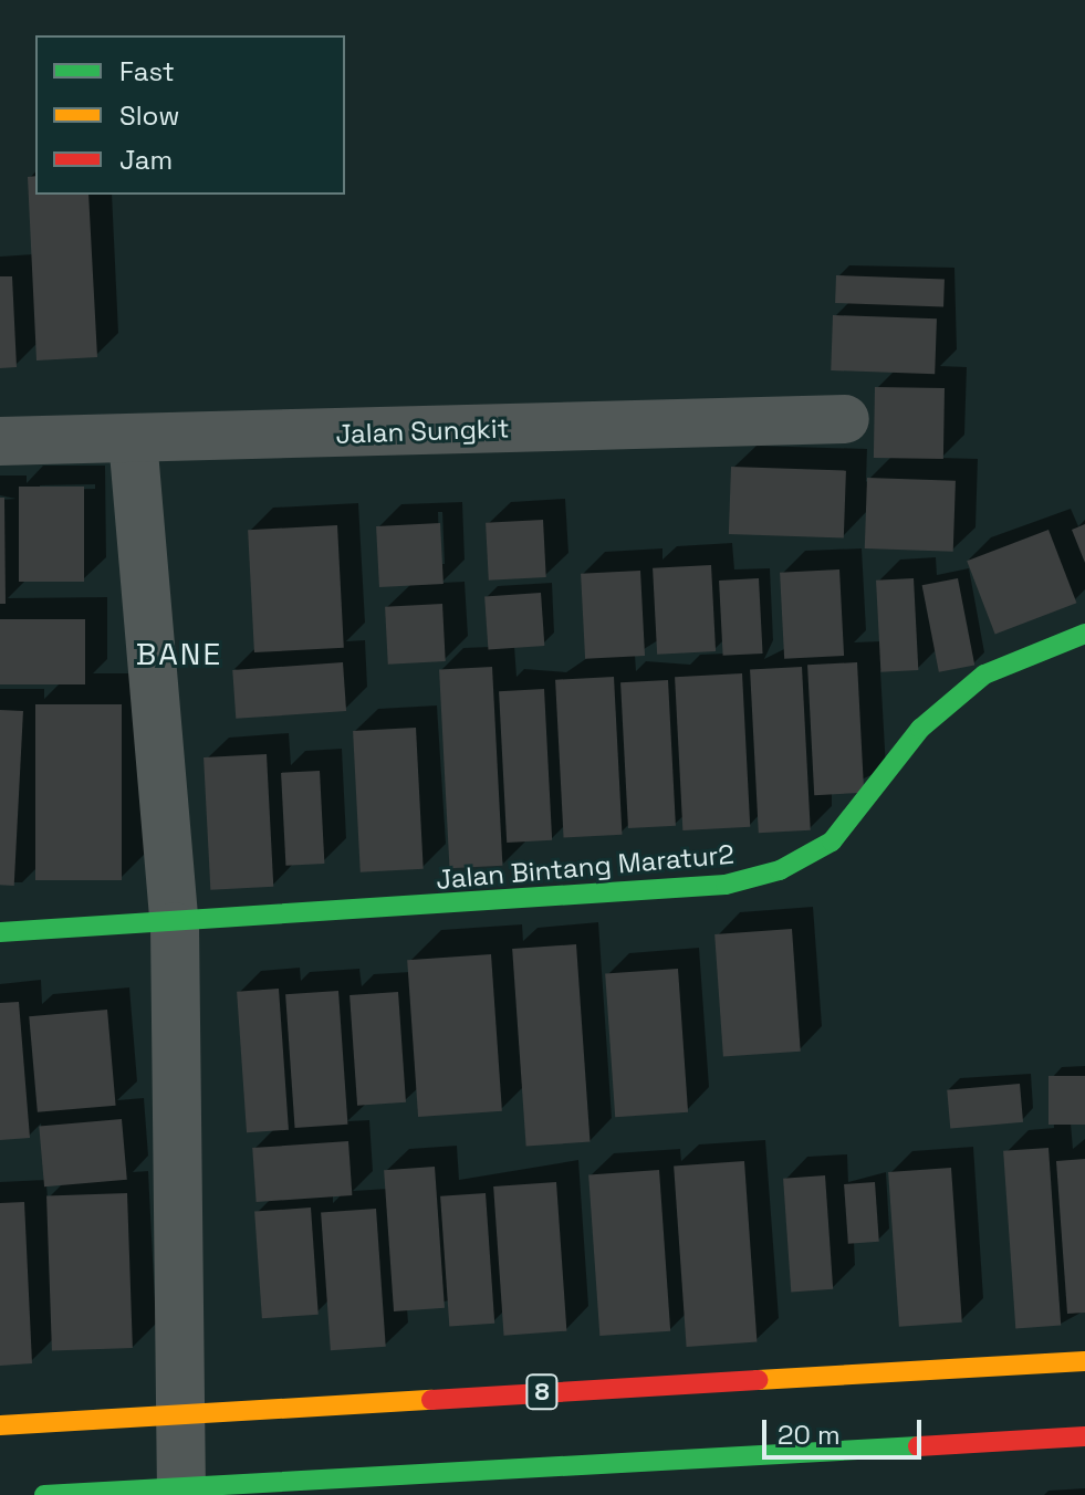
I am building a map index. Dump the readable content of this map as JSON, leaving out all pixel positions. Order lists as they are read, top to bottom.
{
  "streets": {
    "main road": ["Jalan Bintang Maratur2", "8"],
    "street": ["Jalan Sungkit"]
  },
  "districts": ["BANE"],
  "legend": ["Fast", "Slow", "Jam"],
  "scale_bar": "20 m"
}
